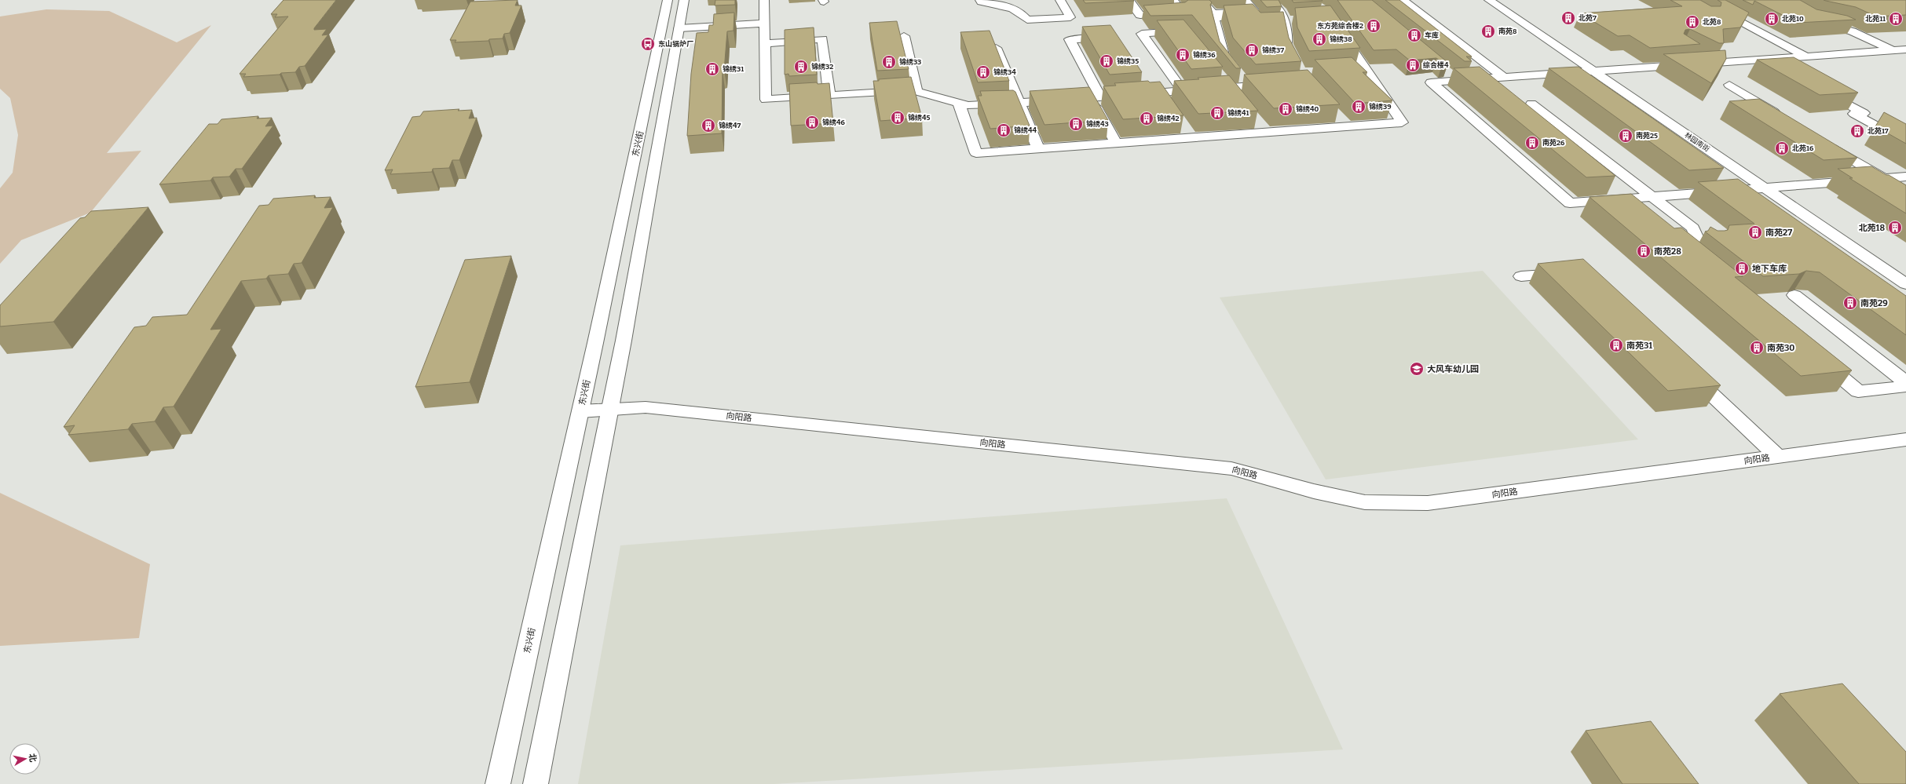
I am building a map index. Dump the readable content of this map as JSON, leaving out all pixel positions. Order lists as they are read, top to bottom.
{
  "streets": {
    "street": ["林园南街", "东兴街", "向阳路"]
  },
  "crossings": [
    ["东兴街", "向阳路"]
  ],
  "places": {
    "building": [
      "北苑7",
      "北苑10",
      "北苑11",
      "北苑8",
      "东方苑综合楼2",
      "南苑8",
      "车库",
      "锦绣38",
      "锦绣37",
      "锦绣36",
      "锦绣35",
      "锦绣33",
      "综合楼4",
      "锦绣32",
      "锦绣31",
      "锦绣34",
      "锦绣39",
      "锦绣40",
      "锦绣41",
      "锦绣45",
      "锦绣42",
      "锦绣46",
      "锦绣43",
      "锦绣47",
      "锦绣44",
      "北苑17",
      "南苑25",
      "南苑26",
      "北苑16",
      "北苑18",
      "南苑27",
      "南苑28",
      "地下车库",
      "南苑29",
      "南苑31",
      "南苑30"
    ],
    "bus stop": ["东山锅炉厂"],
    "school or university": ["大风车幼儿园"]
  },
  "north": "right"
}
